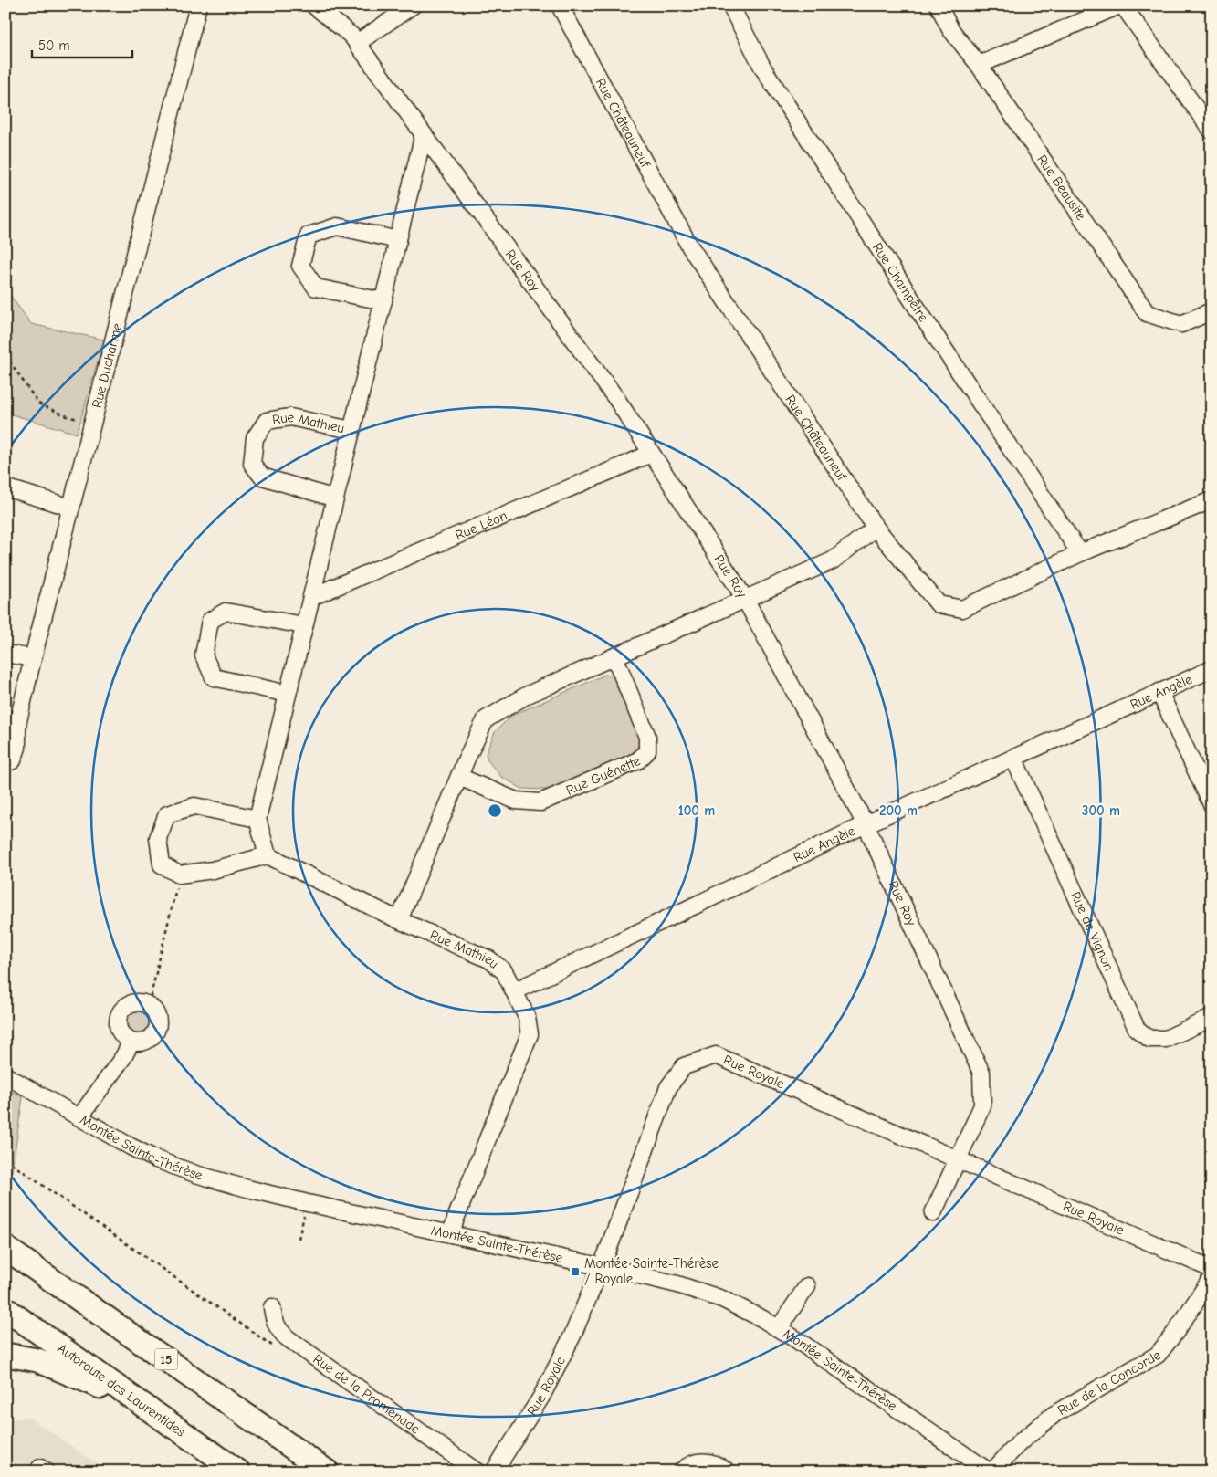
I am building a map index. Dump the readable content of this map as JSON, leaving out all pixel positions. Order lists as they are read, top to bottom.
{
  "streets": {
    "highway": ["15", "Autoroute des Laurentides"],
    "street": [
      "Rue Châteauneuf",
      "Rue Beausite",
      "Rue Roy",
      "Rue Champêtre",
      "Rue Ducharme",
      "Rue Mathieu",
      "Rue Léon",
      "Rue Angèle",
      "Rue Guénette",
      "Rue de Vignon",
      "Rue Royale",
      "Montée Sainte-Thérèse",
      "Rue de la Concorde",
      "Rue de la Promenade"
    ]
  },
  "crossings": [
    ["Rue Châteauneuf", "Rue Champêtre"],
    ["Rue Roy", "Rue Mathieu"],
    ["Rue Roy", "Rue Léon"],
    ["Rue Roy", "Rue Angèle"],
    ["Rue Roy", "Rue Royale"],
    ["Rue Mathieu", "Rue Léon"],
    ["Rue Mathieu", "Rue Angèle"],
    ["Rue Mathieu", "Montée Sainte-Thérèse"],
    ["Rue Angèle", "Rue de Vignon"],
    ["Rue Royale", "Montée Sainte-Thérèse"]
  ],
  "places": {
    "transit": ["Montée Sainte-Thérèse / Royale"]
  },
  "scale_bar": "50 m",
  "rings": ["100 m", "200 m", "300 m"]
}
